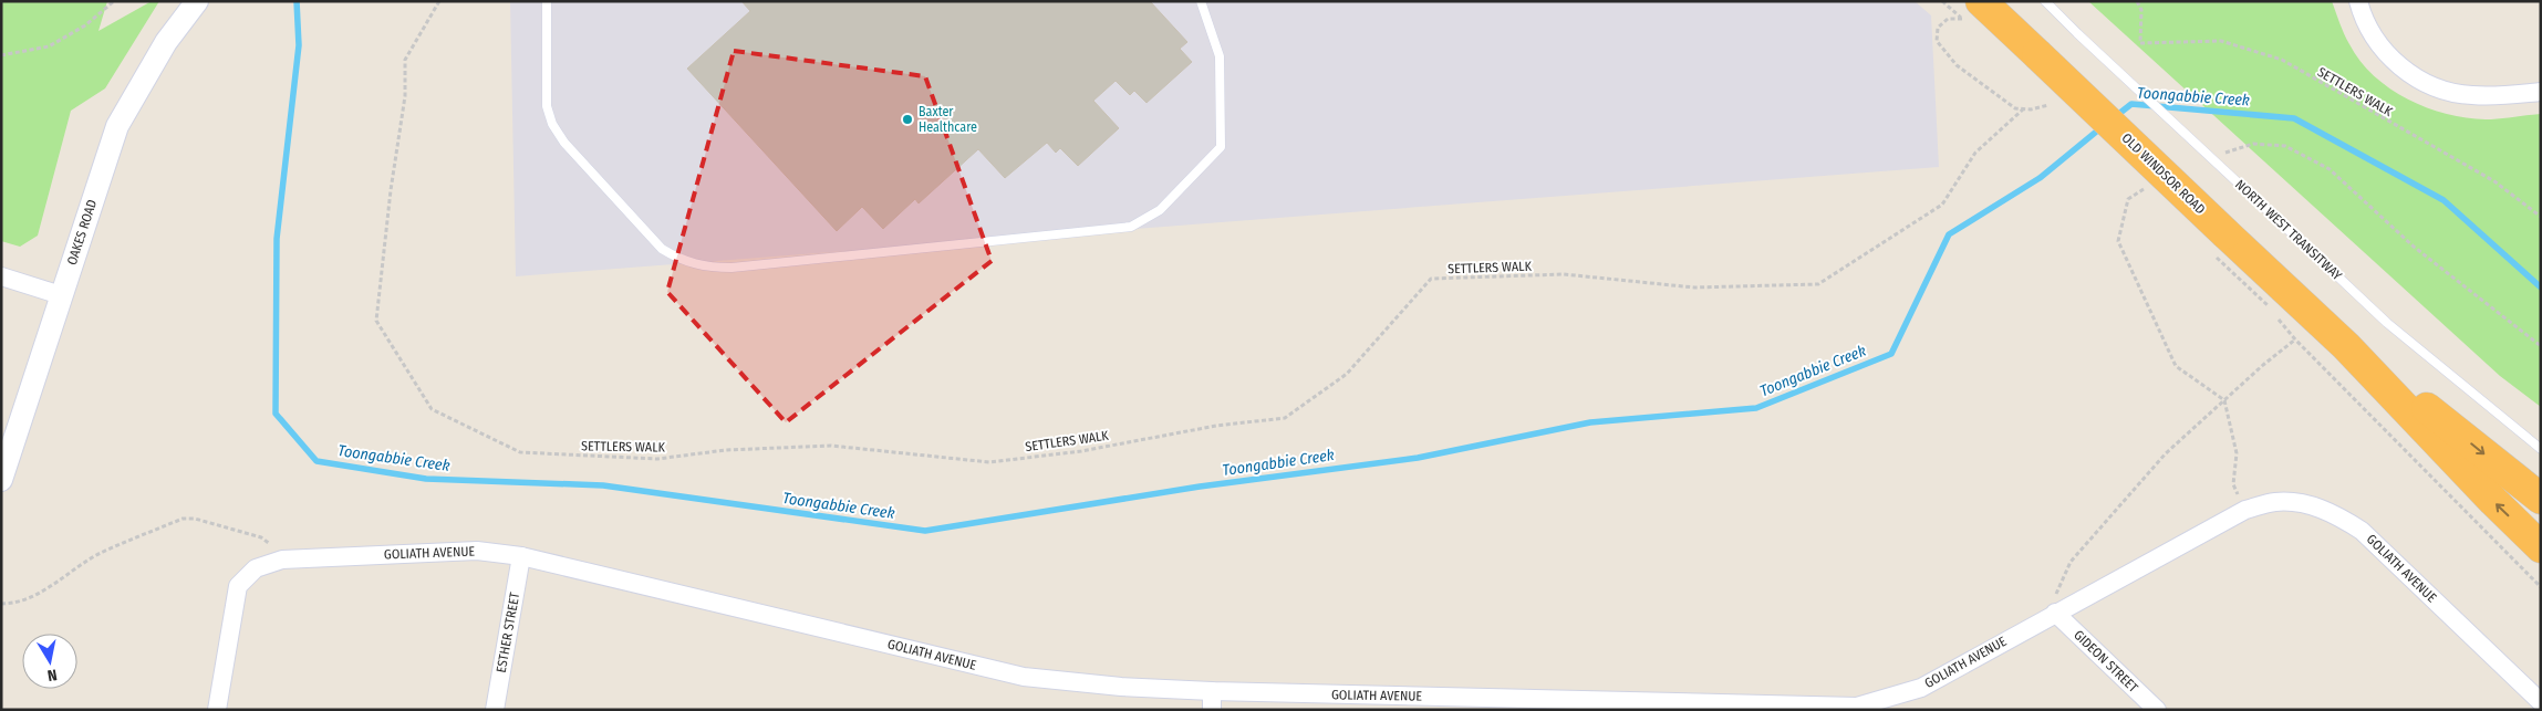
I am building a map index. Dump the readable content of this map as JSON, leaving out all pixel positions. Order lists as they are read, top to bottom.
{
  "streets": {
    "highway": ["OLD WINDSOR ROAD"],
    "street": [
      "OAKES ROAD",
      "GOLIATH AVENUE",
      "ESTHER STREET",
      "GIDEON STREET"
    ],
    "lane": ["NORTH WEST TRANSITWAY"],
    "path": ["SETTLERS WALK"]
  },
  "crossings": [
    ["GOLIATH AVENUE", "ESTHER STREET"],
    ["GOLIATH AVENUE", "GIDEON STREET"]
  ],
  "water": ["Toongabbie Creek"],
  "places": ["Baxter Healthcare"],
  "north": "bottom"
}
